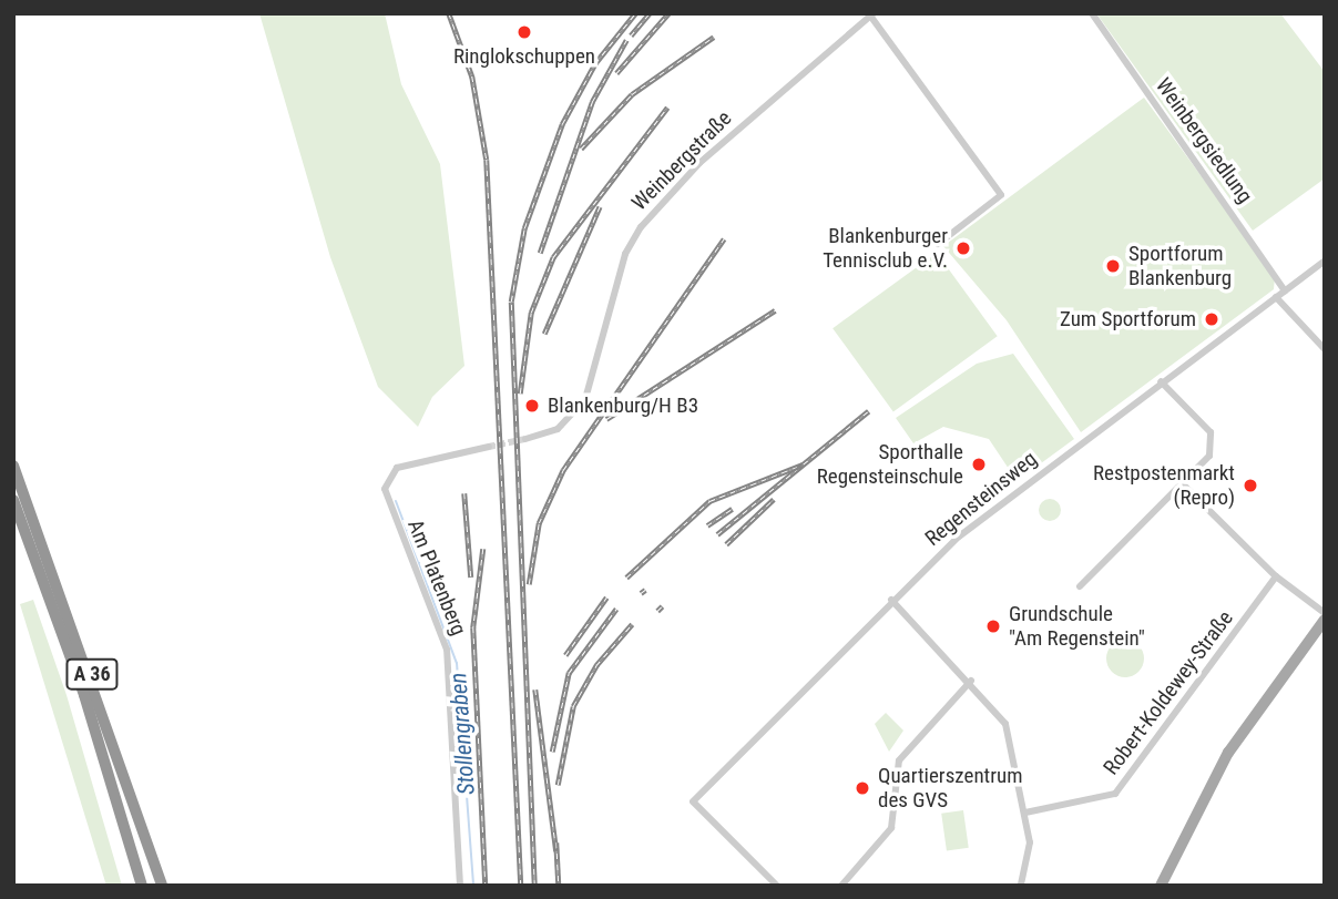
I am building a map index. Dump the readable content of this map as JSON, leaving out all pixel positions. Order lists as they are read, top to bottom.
{
  "streets": {
    "highway": ["A 36"],
    "street": [
      "Weinbergsiedlung",
      "Weinbergstraße",
      "Regensteinsweg",
      "Am Platenberg",
      "Robert-Koldewey-Straße"
    ]
  },
  "crossings": [
    ["Weinbergsiedlung", "Regensteinsweg"]
  ],
  "water": ["Stollengraben"],
  "places": [
    "Ringlokschuppen",
    "Blankenburger Tennisclub e.V.",
    "Sportforum Blankenburg",
    "Zum Sportforum",
    "Blankenburg/H B3",
    "Sporthalle Regensteinschule",
    "Restpostenmarkt (Repro)",
    "Grundschule \"Am Regenstein\"",
    "Quartierszentrum des GVS"
  ]
}
